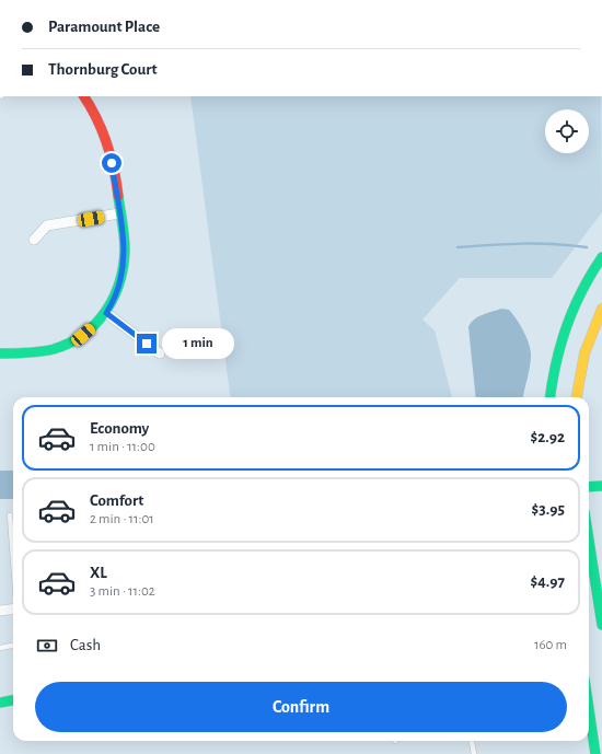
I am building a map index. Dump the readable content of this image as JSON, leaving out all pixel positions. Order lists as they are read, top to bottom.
{
  "page": {
    "banner": ["Paramount Place", "Thornburg Court"],
    "bubble": "1 min",
    "list": [
      {
        "name": "Economy",
        "note": "1 min · 11:00",
        "value": "$2.92"
      },
      {
        "name": "Comfort",
        "note": "2 min · 11:01",
        "value": "$3.95"
      },
      {
        "name": "XL",
        "note": "3 min · 11:02",
        "value": "$4.97"
      }
    ],
    "pay": ["Cash", "160 m"],
    "buttons": "Confirm"
  }
}
